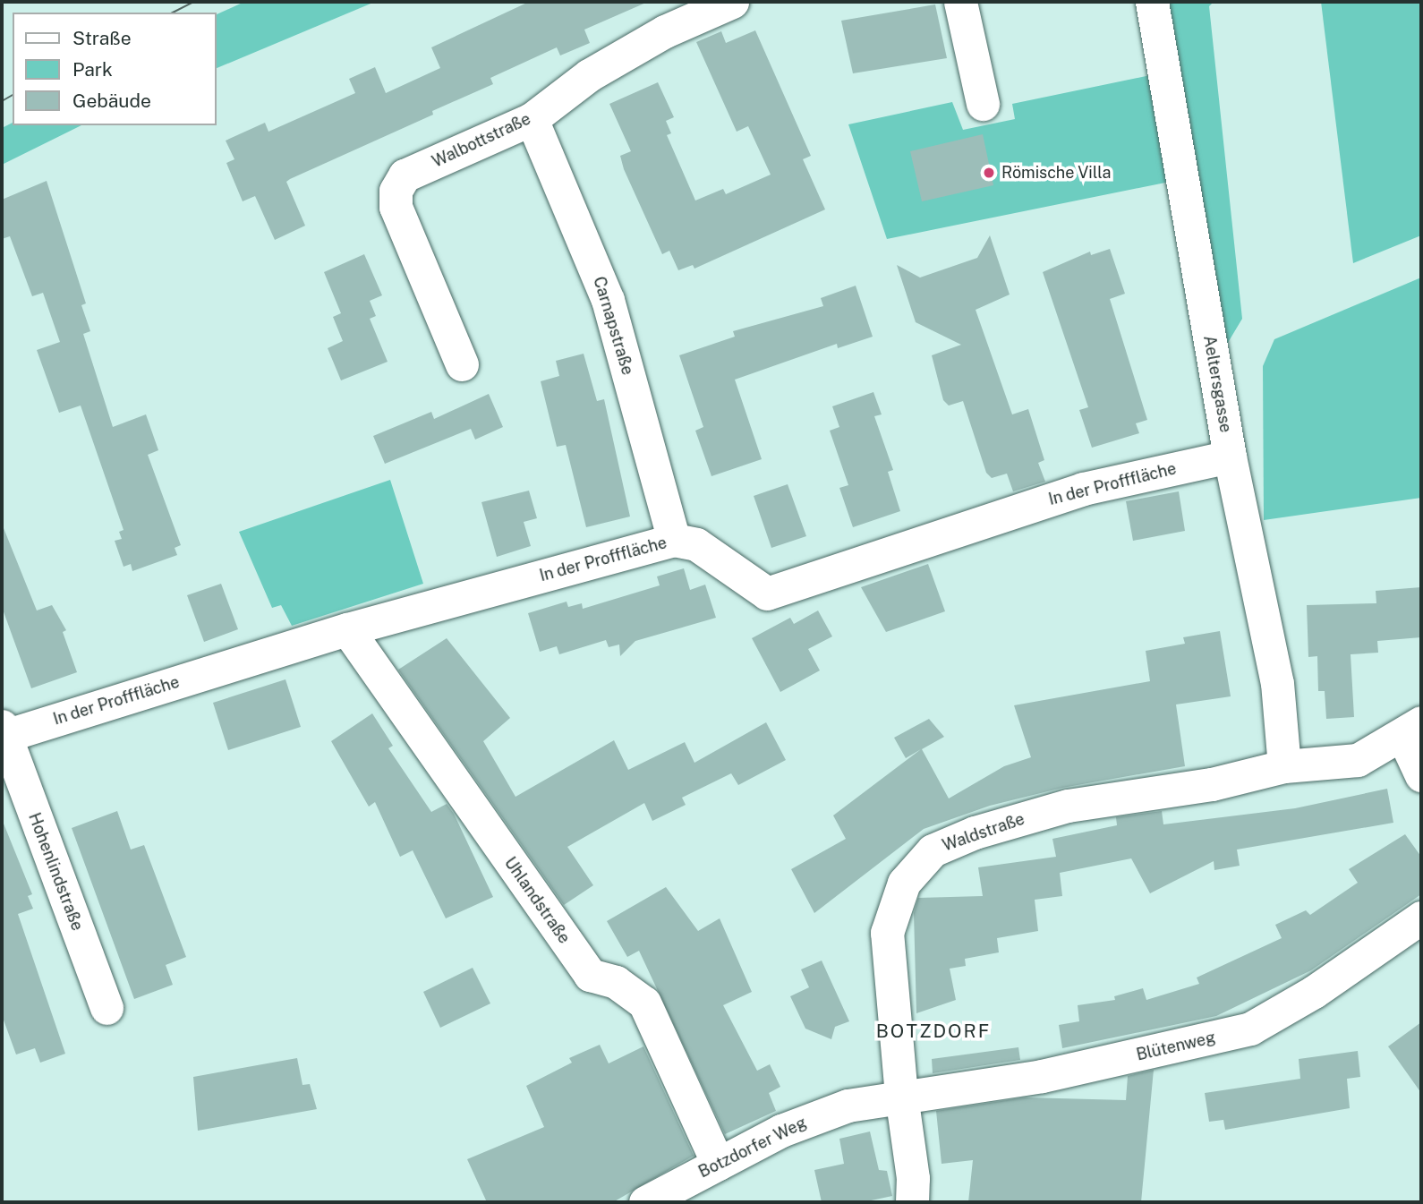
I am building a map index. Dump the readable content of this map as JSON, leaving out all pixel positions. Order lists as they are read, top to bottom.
{
  "streets": {
    "street": [
      "Walbottstraße",
      "Carnapstraße",
      "Aeltersgasse",
      "In der Profffläche",
      "Waldstraße",
      "Hohenlindstraße",
      "Uhlandstraße",
      "Blütenweg",
      "Botzdorfer Weg"
    ]
  },
  "crossings": [
    ["Walbottstraße", "Carnapstraße"],
    ["Carnapstraße", "In der Profffläche"],
    ["Aeltersgasse", "In der Profffläche"],
    ["Aeltersgasse", "Waldstraße"],
    ["In der Profffläche", "Hohenlindstraße"],
    ["In der Profffläche", "Uhlandstraße"],
    ["Waldstraße", "Blütenweg"],
    ["Waldstraße", "Botzdorfer Weg"],
    ["Uhlandstraße", "Botzdorfer Weg"],
    ["Blütenweg", "Botzdorfer Weg"]
  ],
  "districts": ["BOTZDORF"],
  "places": ["Römische Villa"],
  "legend": ["Straße", "Park", "Gebäude"]
}
